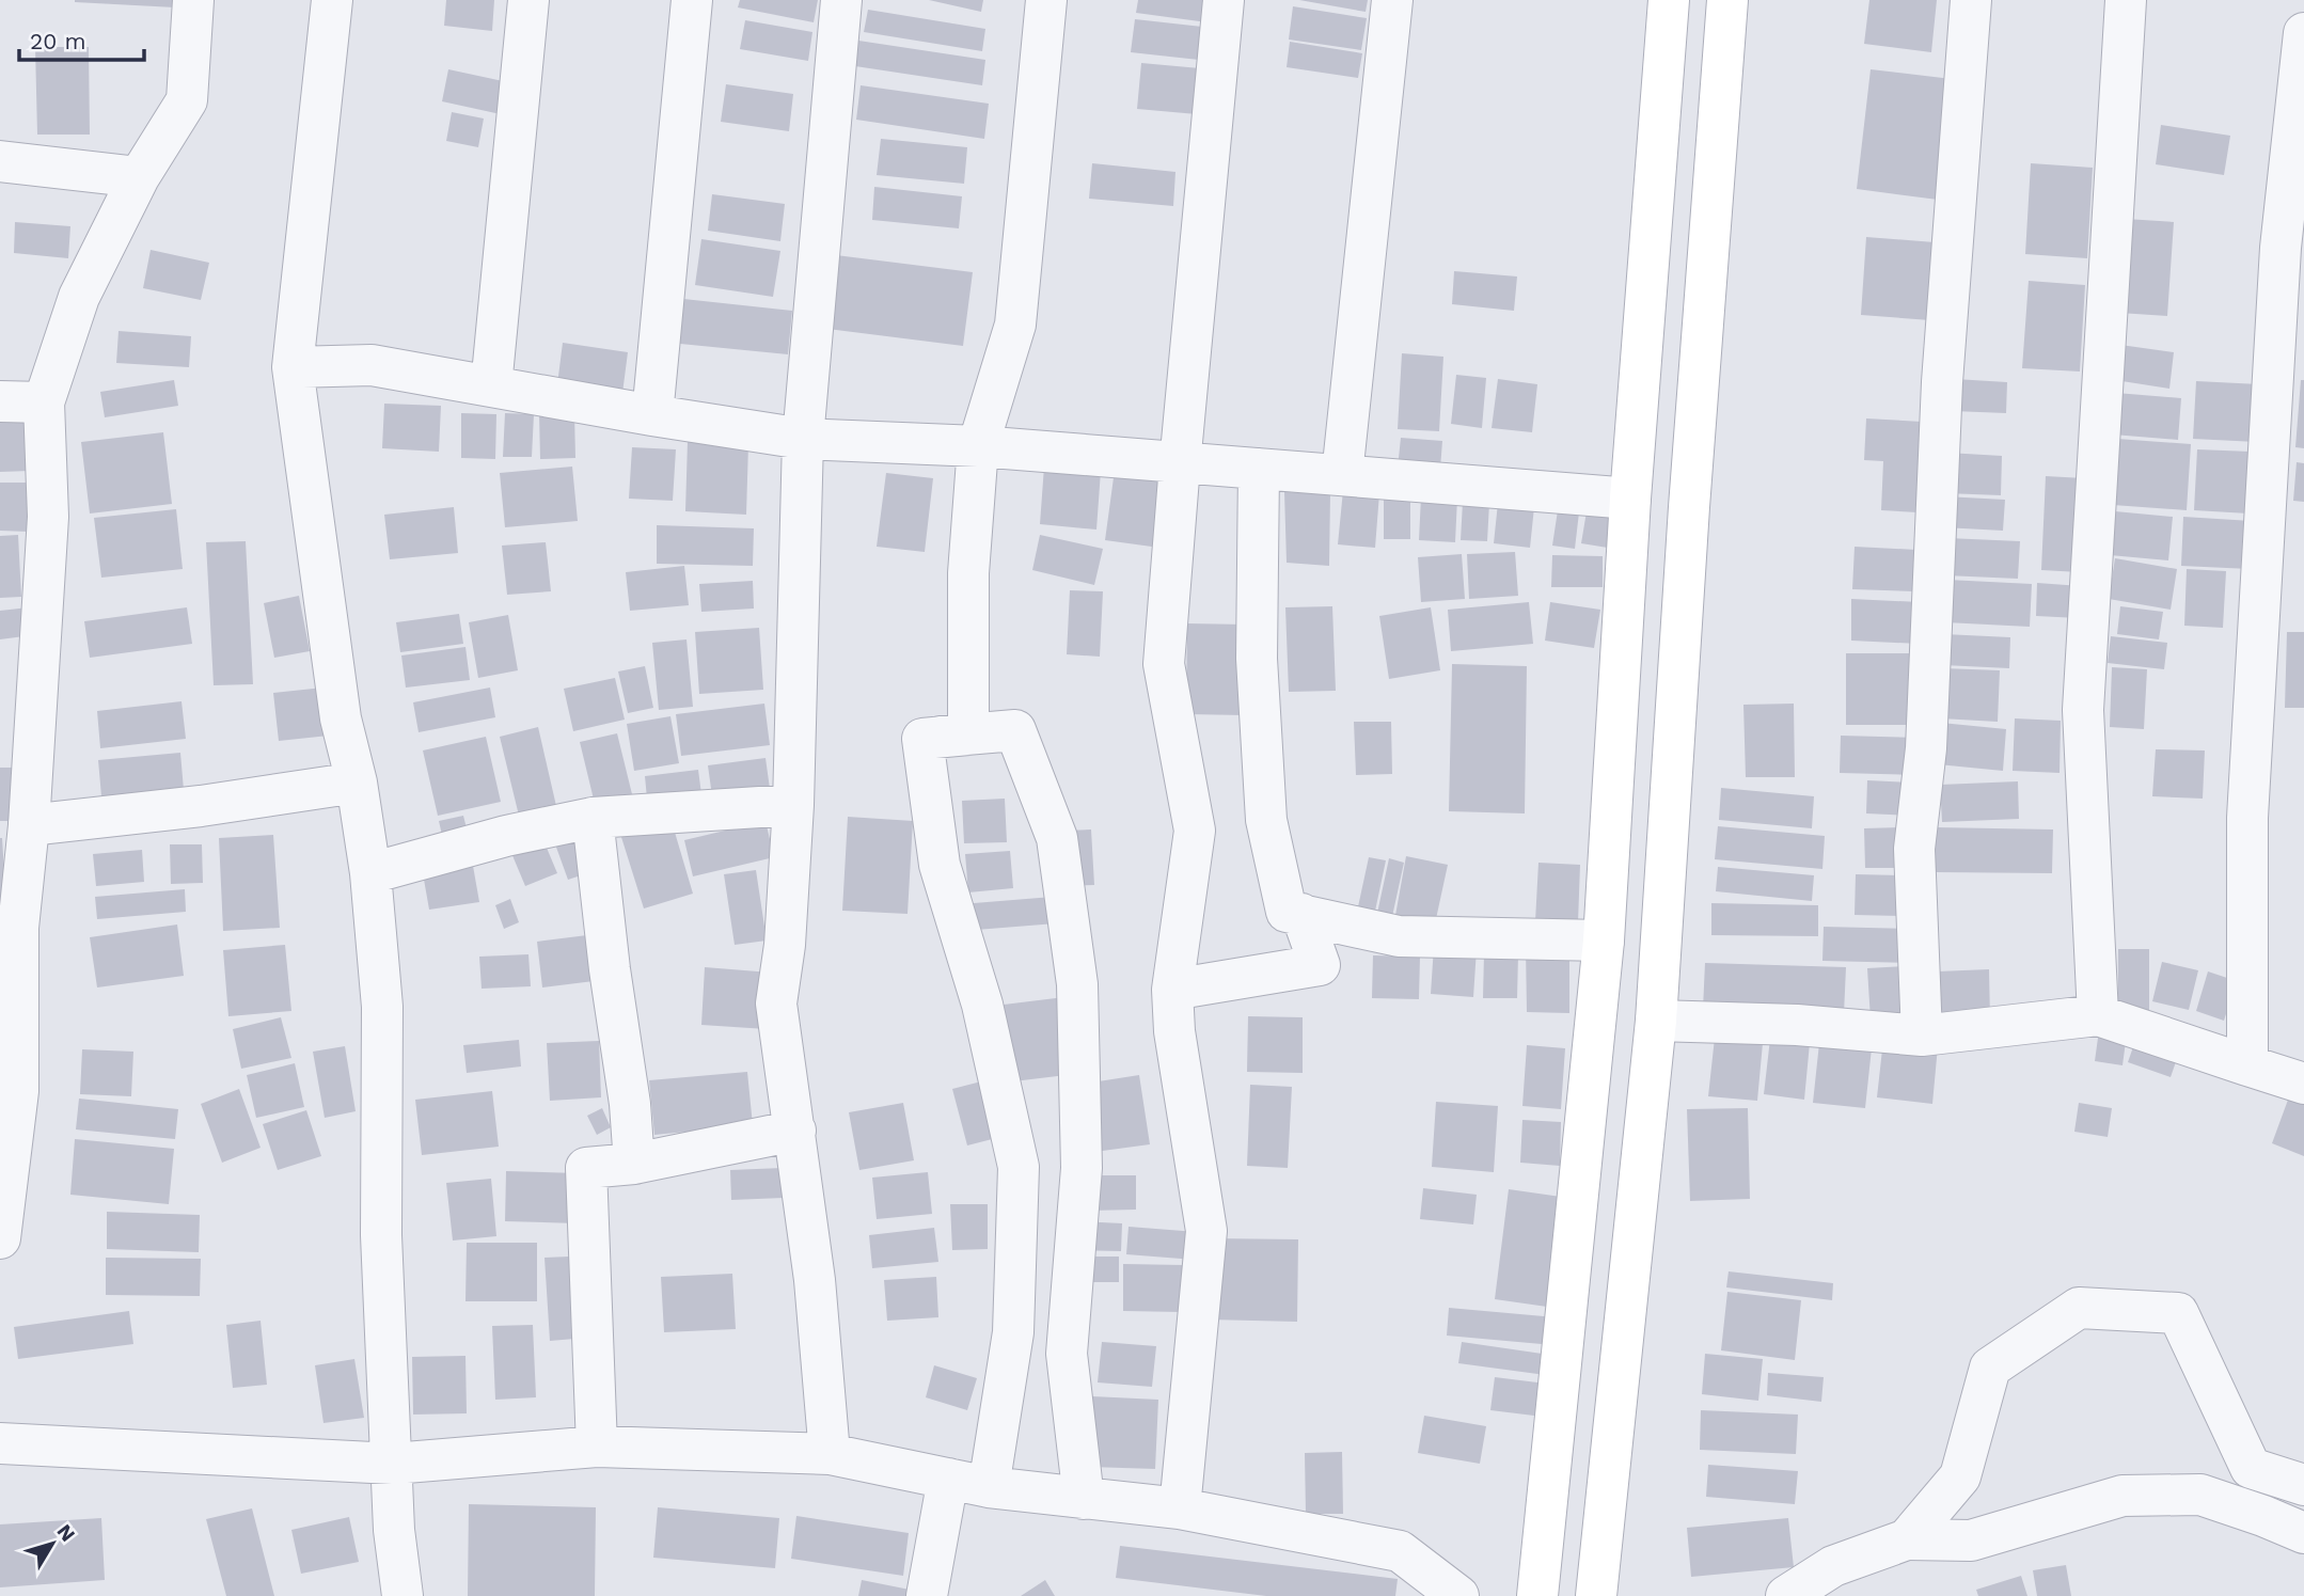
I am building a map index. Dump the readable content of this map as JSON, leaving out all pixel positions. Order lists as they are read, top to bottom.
{
  "scale_bar": "20 m",
  "north": "top right"
}
